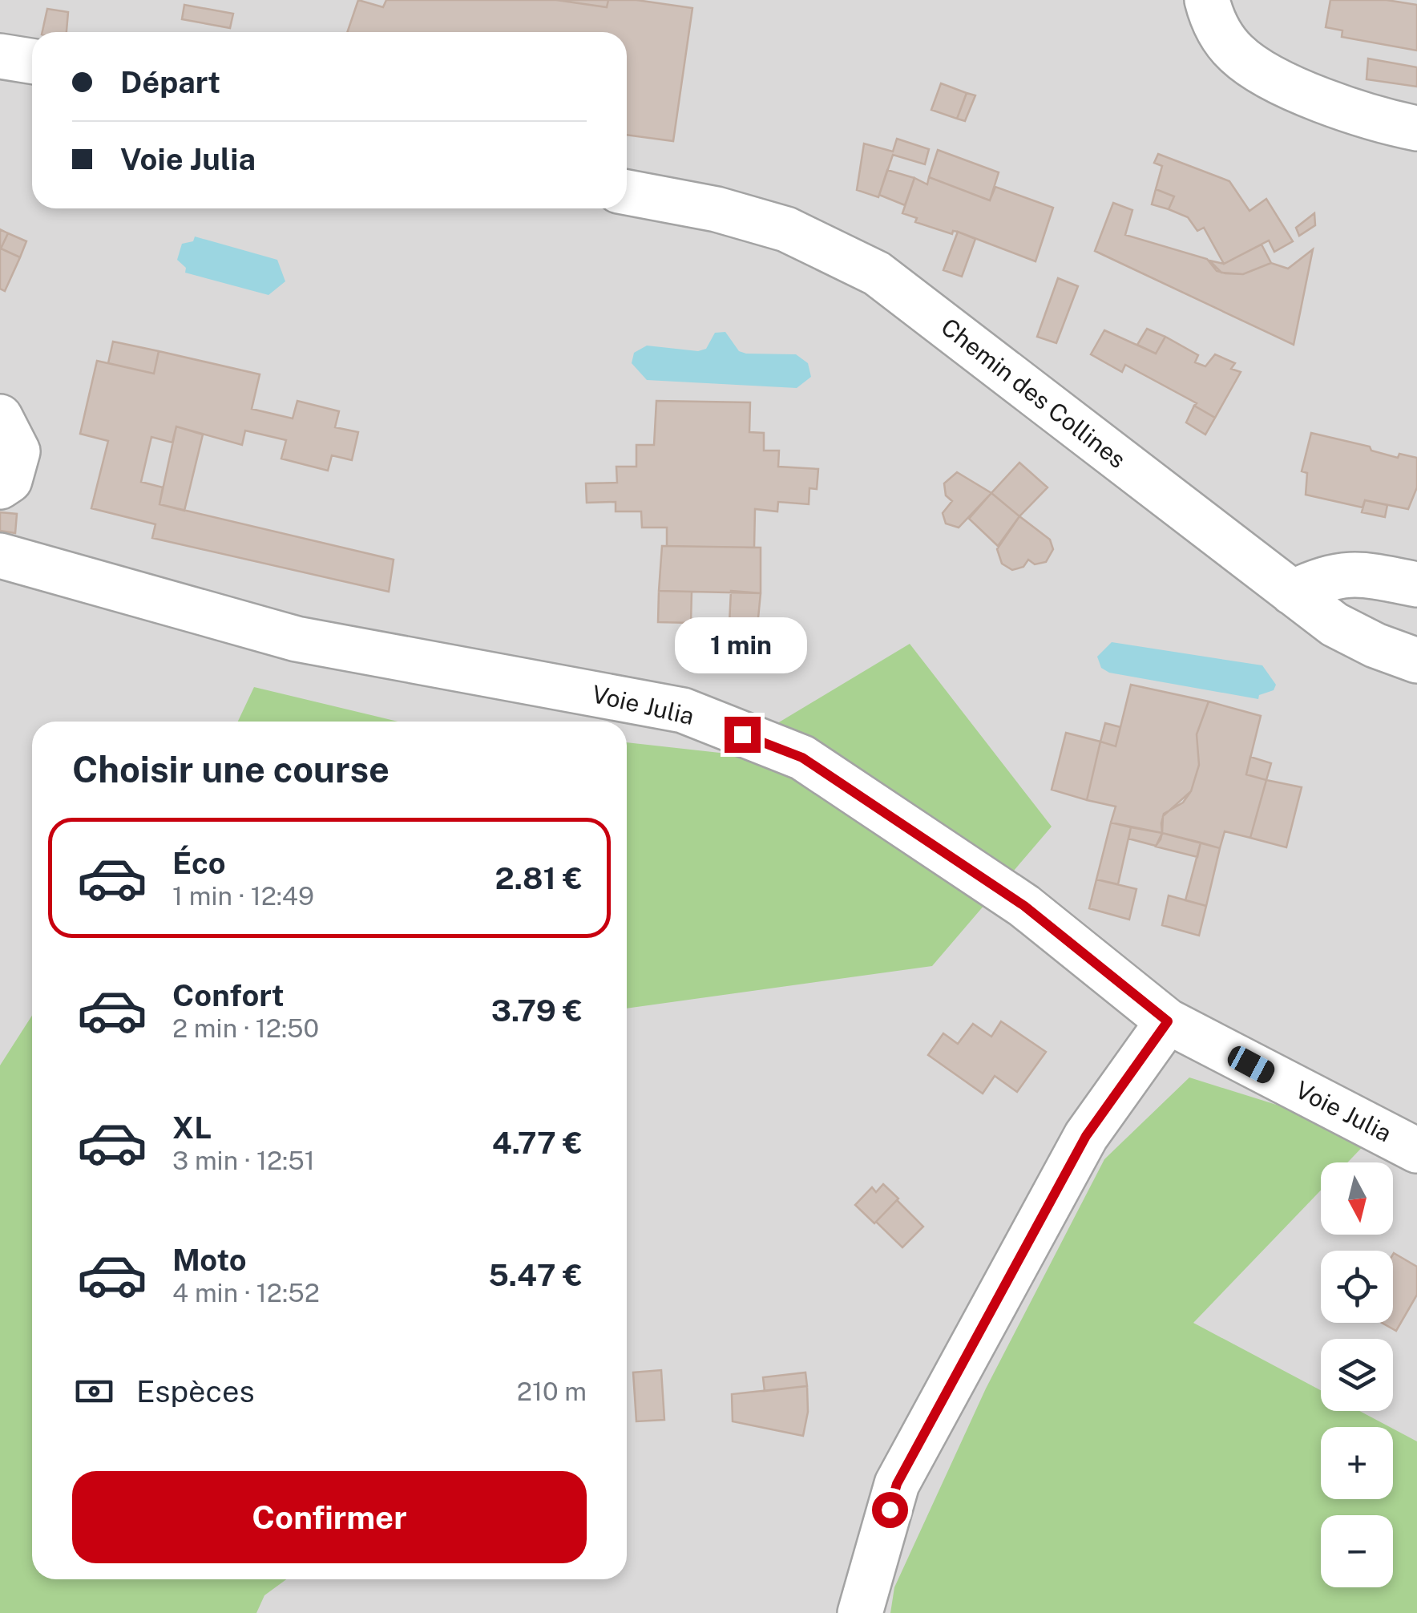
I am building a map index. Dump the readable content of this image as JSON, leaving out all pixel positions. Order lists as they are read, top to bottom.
{
  "streets": {
    "street": ["Chemin des Collines", "Voie Julia"]
  },
  "north": "bottom",
  "page": {
    "banner": ["Départ", "Voie Julia"],
    "bubble": "1 min",
    "heading": "Choisir une course",
    "list": [
      {
        "name": "Éco",
        "note": "1 min · 12:49",
        "value": "2.81 €"
      },
      {
        "name": "Confort",
        "note": "2 min · 12:50",
        "value": "3.79 €"
      },
      {
        "name": "XL",
        "note": "3 min · 12:51",
        "value": "4.77 €"
      },
      {
        "name": "Moto",
        "note": "4 min · 12:52",
        "value": "5.47 €"
      }
    ],
    "map_buttons": ["+", "−"],
    "pay": ["Espèces", "210 m"],
    "buttons": "Confirmer"
  }
}
